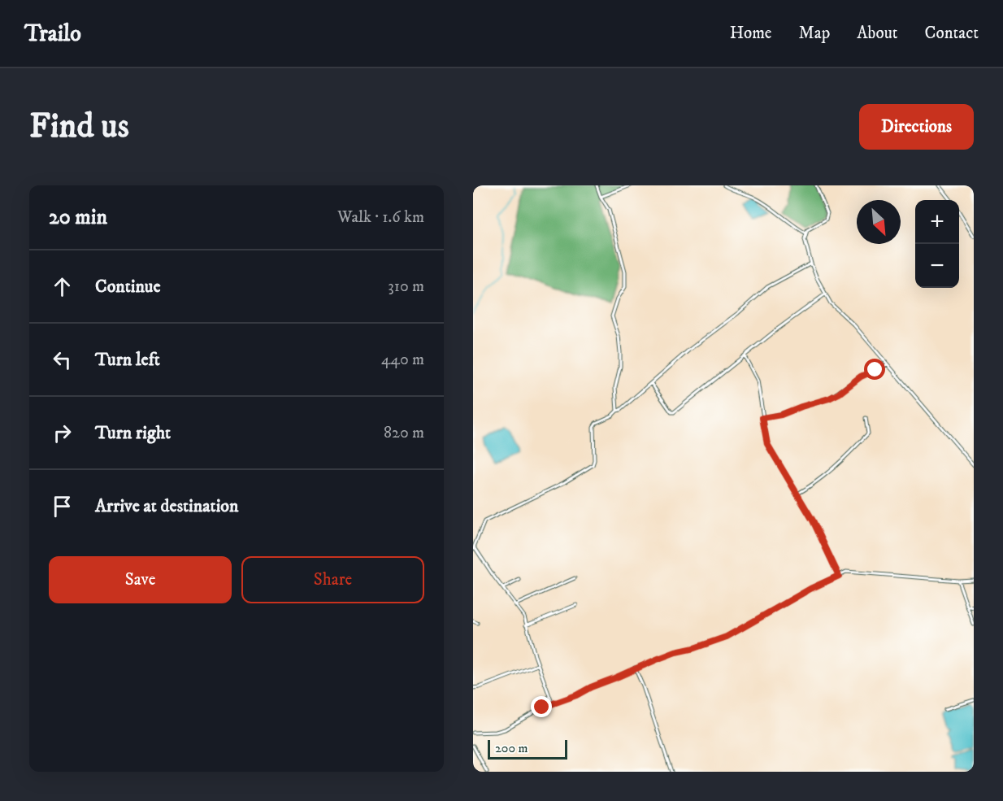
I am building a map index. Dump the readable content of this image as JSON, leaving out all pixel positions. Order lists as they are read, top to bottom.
{
  "scale_bar": "200 m",
  "north": "bottom right",
  "page": {
    "header": "Trailo",
    "nav": [
      "Home",
      "Map",
      "About",
      "Contact"
    ],
    "buttons": [
      "Directions",
      ["Save", "Share"]
    ],
    "title": "Find us",
    "heading": ["20 min", "Walk · 1.6 km"],
    "map_buttons": ["+", "−"],
    "list": [
      ["Continue", "310 m"],
      ["Turn left", "440 m"],
      ["Turn right", "820 m"],
      "Arrive at destination"
    ],
    "scale": "200 m"
  }
}
